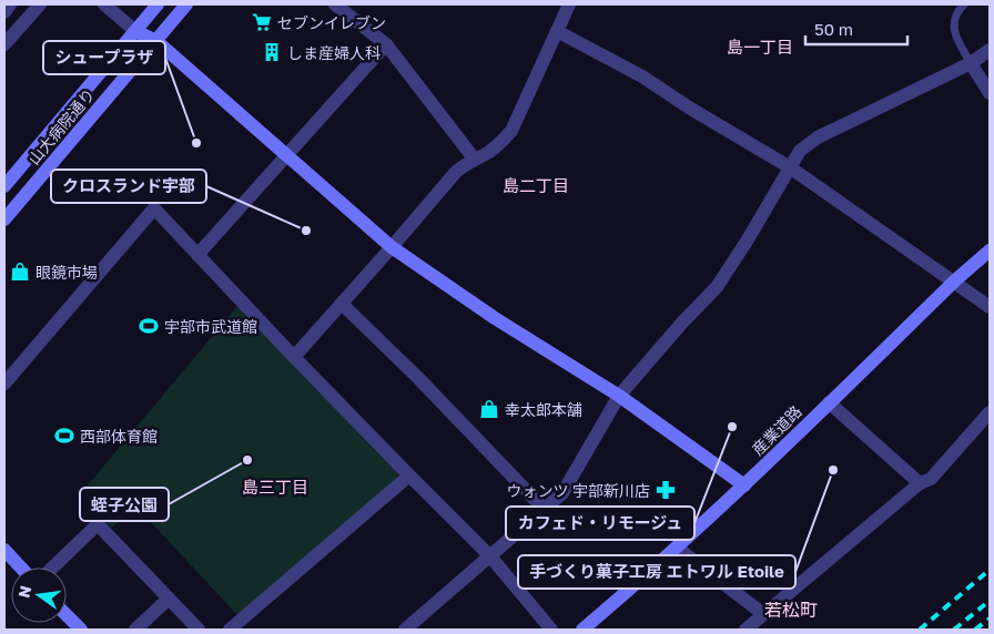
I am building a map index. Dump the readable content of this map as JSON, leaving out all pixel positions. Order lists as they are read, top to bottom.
{
  "streets": {
    "street": ["山大病院通り", "産業道路"]
  },
  "districts": [
    "島一丁目",
    "島二丁目",
    "島三丁目",
    "若松町"
  ],
  "places": {
    "supermarket": ["セブンイレブン"],
    "building": ["しま産婦人科"],
    "other": [
      "シュープラザ",
      "クロスランド宇部",
      "カフェド・リモージュ",
      "蛭子公園",
      "手づくり菓子工房 エトワル Etoile"
    ],
    "shop": ["眼鏡市場", "幸太郎本舗"],
    "sports": ["宇部市武道館", "西部体育館"],
    "pharmacy": ["ウォンツ 宇部新川店"]
  },
  "scale_bar": "50 m",
  "north": "left"
}
